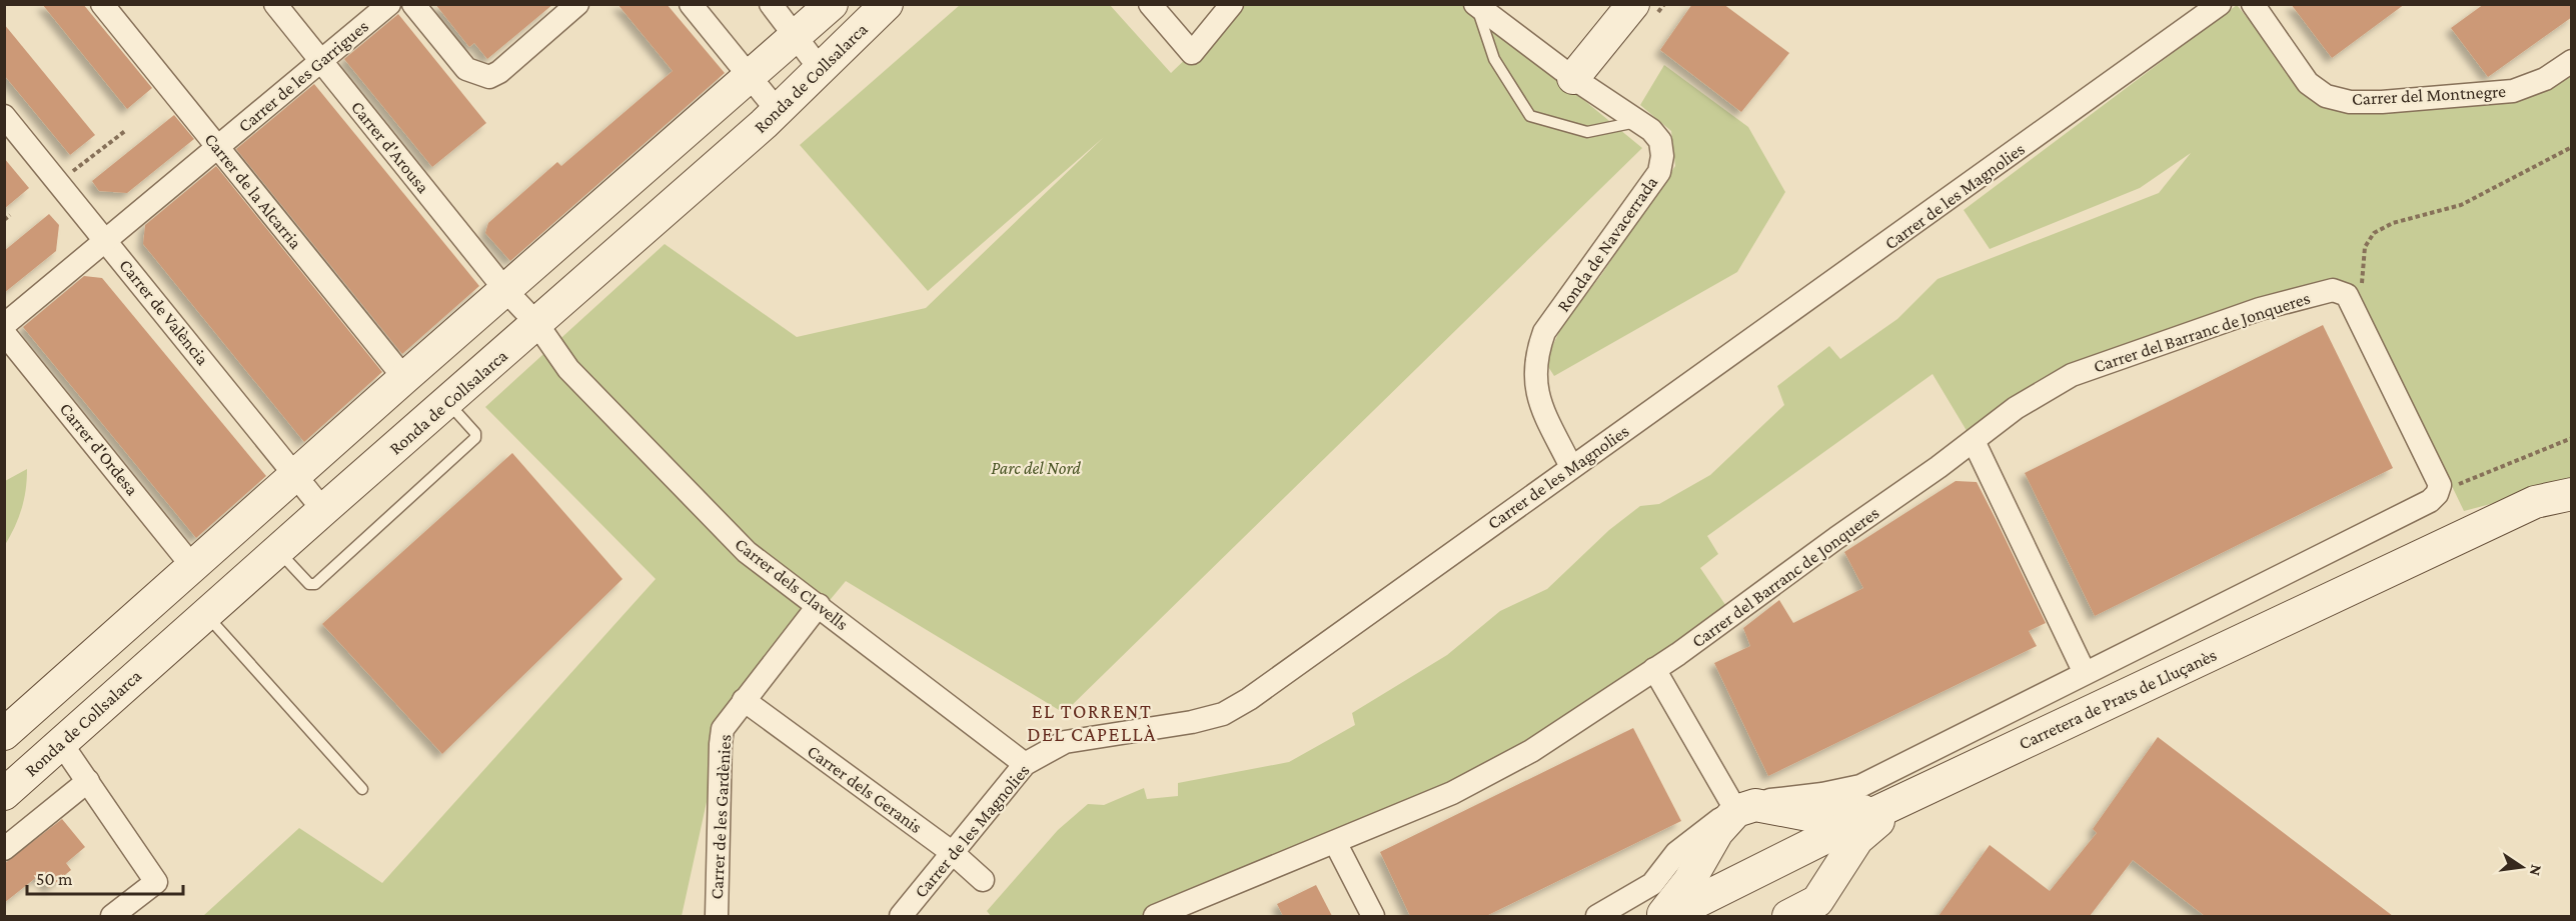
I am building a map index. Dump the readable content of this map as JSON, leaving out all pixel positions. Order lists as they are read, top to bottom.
{
  "streets": {
    "street": [
      "Carrer de les Garrigues",
      "Ronda de Collsalarca",
      "Carrer del Montnegre",
      "Carrer d'Arousa",
      "Carrer de la Alcarria",
      "Carrer de les Magnolies",
      "Ronda de Navacerrada",
      "Carrer de València",
      "Carrer del Barranc de Jonqueres",
      "Carrer d'Ordesa",
      "Carrer dels Clavells",
      "Carretera de Prats de Lluçanès",
      "Carrer dels Geranis",
      "Carrer de les Gardènies"
    ]
  },
  "crossings": [
    ["Carrer de les Garrigues", "Carrer d'Arousa"],
    ["Carrer de les Garrigues", "Carrer de la Alcarria"],
    ["Carrer de les Garrigues", "Carrer de València"],
    ["Ronda de Collsalarca", "Carrer d'Arousa"],
    ["Ronda de Collsalarca", "Carrer de València"],
    ["Ronda de Collsalarca", "Carrer dels Clavells"],
    ["Carrer d'Arousa", "Carrer dels Clavells"],
    ["Carrer de les Magnolies", "Ronda de Navacerrada"],
    ["Carrer de les Magnolies", "Carrer dels Clavells"],
    ["Carrer de les Magnolies", "Carrer dels Geranis"],
    ["Carrer dels Clavells", "Carrer de les Gardènies"],
    ["Carrer dels Geranis", "Carrer de les Gardènies"]
  ],
  "districts": ["EL TORRENT DEL CAPELLÀ"],
  "parks": ["Parc del Nord"],
  "scale_bar": "50 m",
  "north": "right"
}
